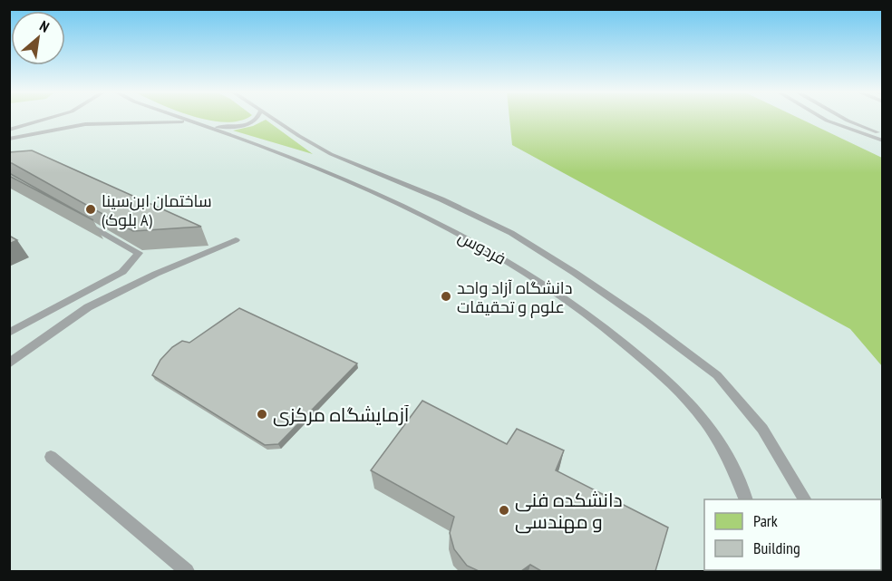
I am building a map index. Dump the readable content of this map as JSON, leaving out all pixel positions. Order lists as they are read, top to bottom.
{
  "streets": {
    "lane": ["فردوس"]
  },
  "places": [
    "ساختمان ابن‌سینا (بلوک A)",
    "دانشگاه آزاد واحد علوم و تحقیقات",
    "آزمایشگاه مرکزی",
    "دانشکده فنی و مهندسی"
  ],
  "legend": ["Park", "Building"],
  "north": "top right"
}
